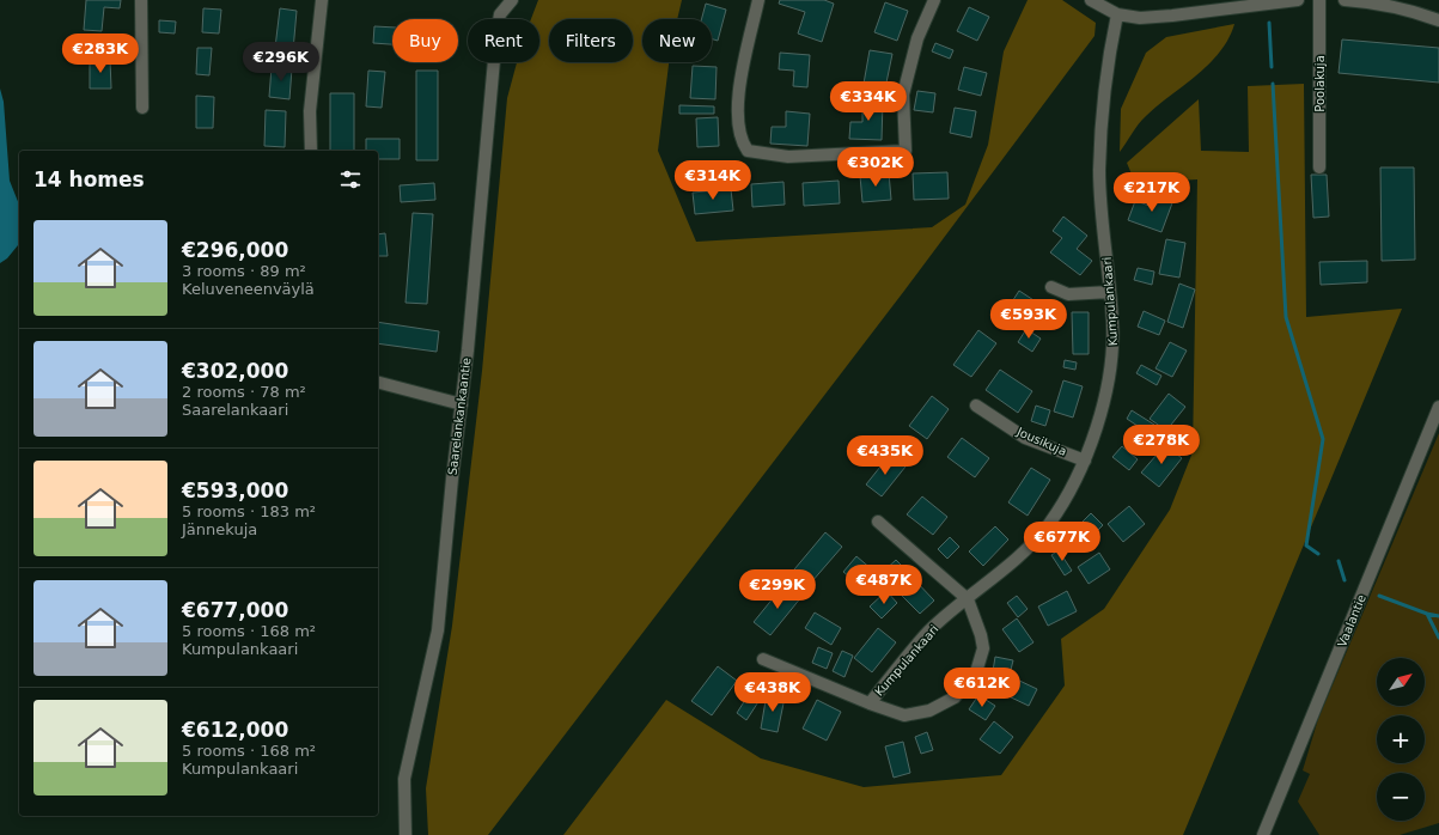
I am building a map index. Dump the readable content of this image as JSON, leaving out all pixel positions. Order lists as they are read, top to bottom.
{
  "streets": {
    "street": [
      "Poolakuja",
      "Kumpulankaari",
      "Saarelankankaantie",
      "Jousikuja",
      "Vaalantie"
    ]
  },
  "crossings": [
    ["Kumpulankaari", "Jousikuja"]
  ],
  "north": "top right",
  "page": {
    "chip": [
      "Buy",
      "Rent",
      "Filters",
      "New"
    ],
    "price": [
      "€283K",
      "€296K",
      "€334K",
      "€302K",
      "€314K",
      "€217K",
      "€593K",
      "€278K",
      "€435K",
      "€677K",
      "€487K",
      "€299K",
      "€612K",
      "€438K"
    ],
    "heading": "14 homes",
    "list": [
      {
        "name": "€296,000",
        "note": "3 rooms · 89 m² · Keluveneenväylä"
      },
      {
        "name": "€302,000",
        "note": "2 rooms · 78 m² · Saarelankaari"
      },
      {
        "name": "€593,000",
        "note": "5 rooms · 183 m² · Jännekuja"
      },
      {
        "name": "€677,000",
        "note": "5 rooms · 168 m² · Kumpulankaari"
      },
      {
        "name": "€612,000",
        "note": "5 rooms · 168 m² · Kumpulankaari"
      }
    ],
    "map_buttons": ["+", "−"]
  }
}
